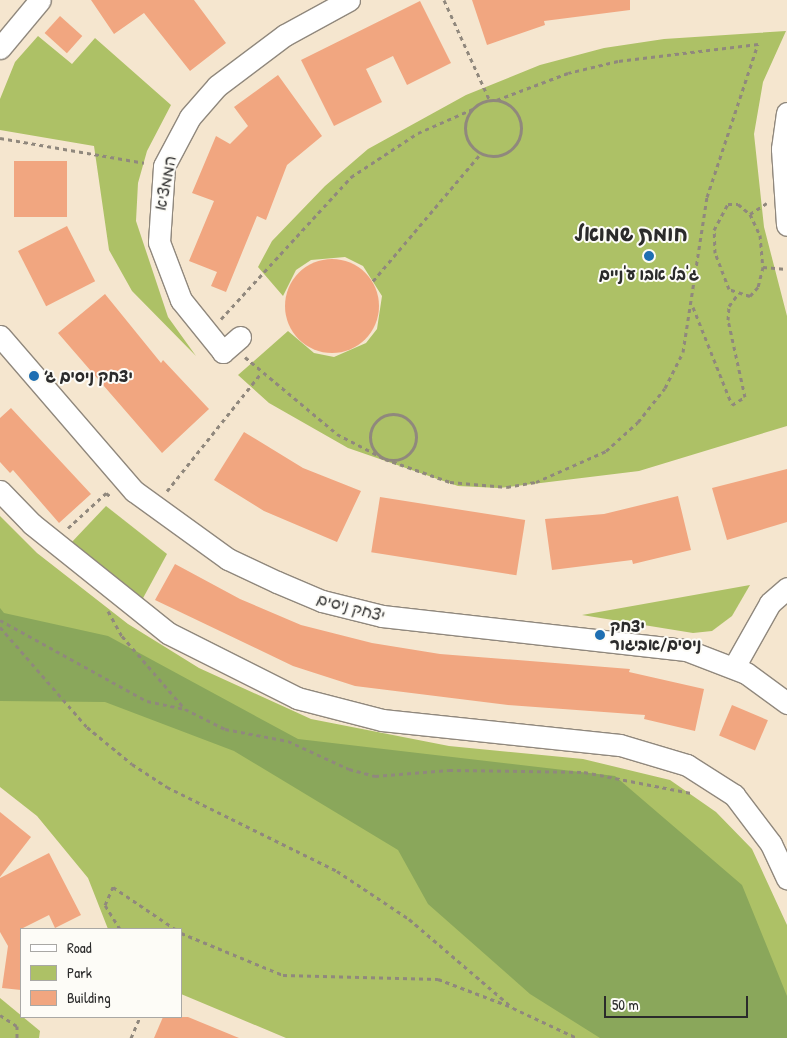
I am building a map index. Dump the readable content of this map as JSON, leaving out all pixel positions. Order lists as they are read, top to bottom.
{
  "streets": {
    "street": ["הממציא", "יצחק ניסים"]
  },
  "districts": ["חומת שמואל"],
  "places": ["ג'בל אבו ע'ניים", "יצחק ניסים ג׳", "יצחק ניסים/אביגור"],
  "legend": ["Road", "Park", "Building"],
  "scale_bar": "50 m"
}
